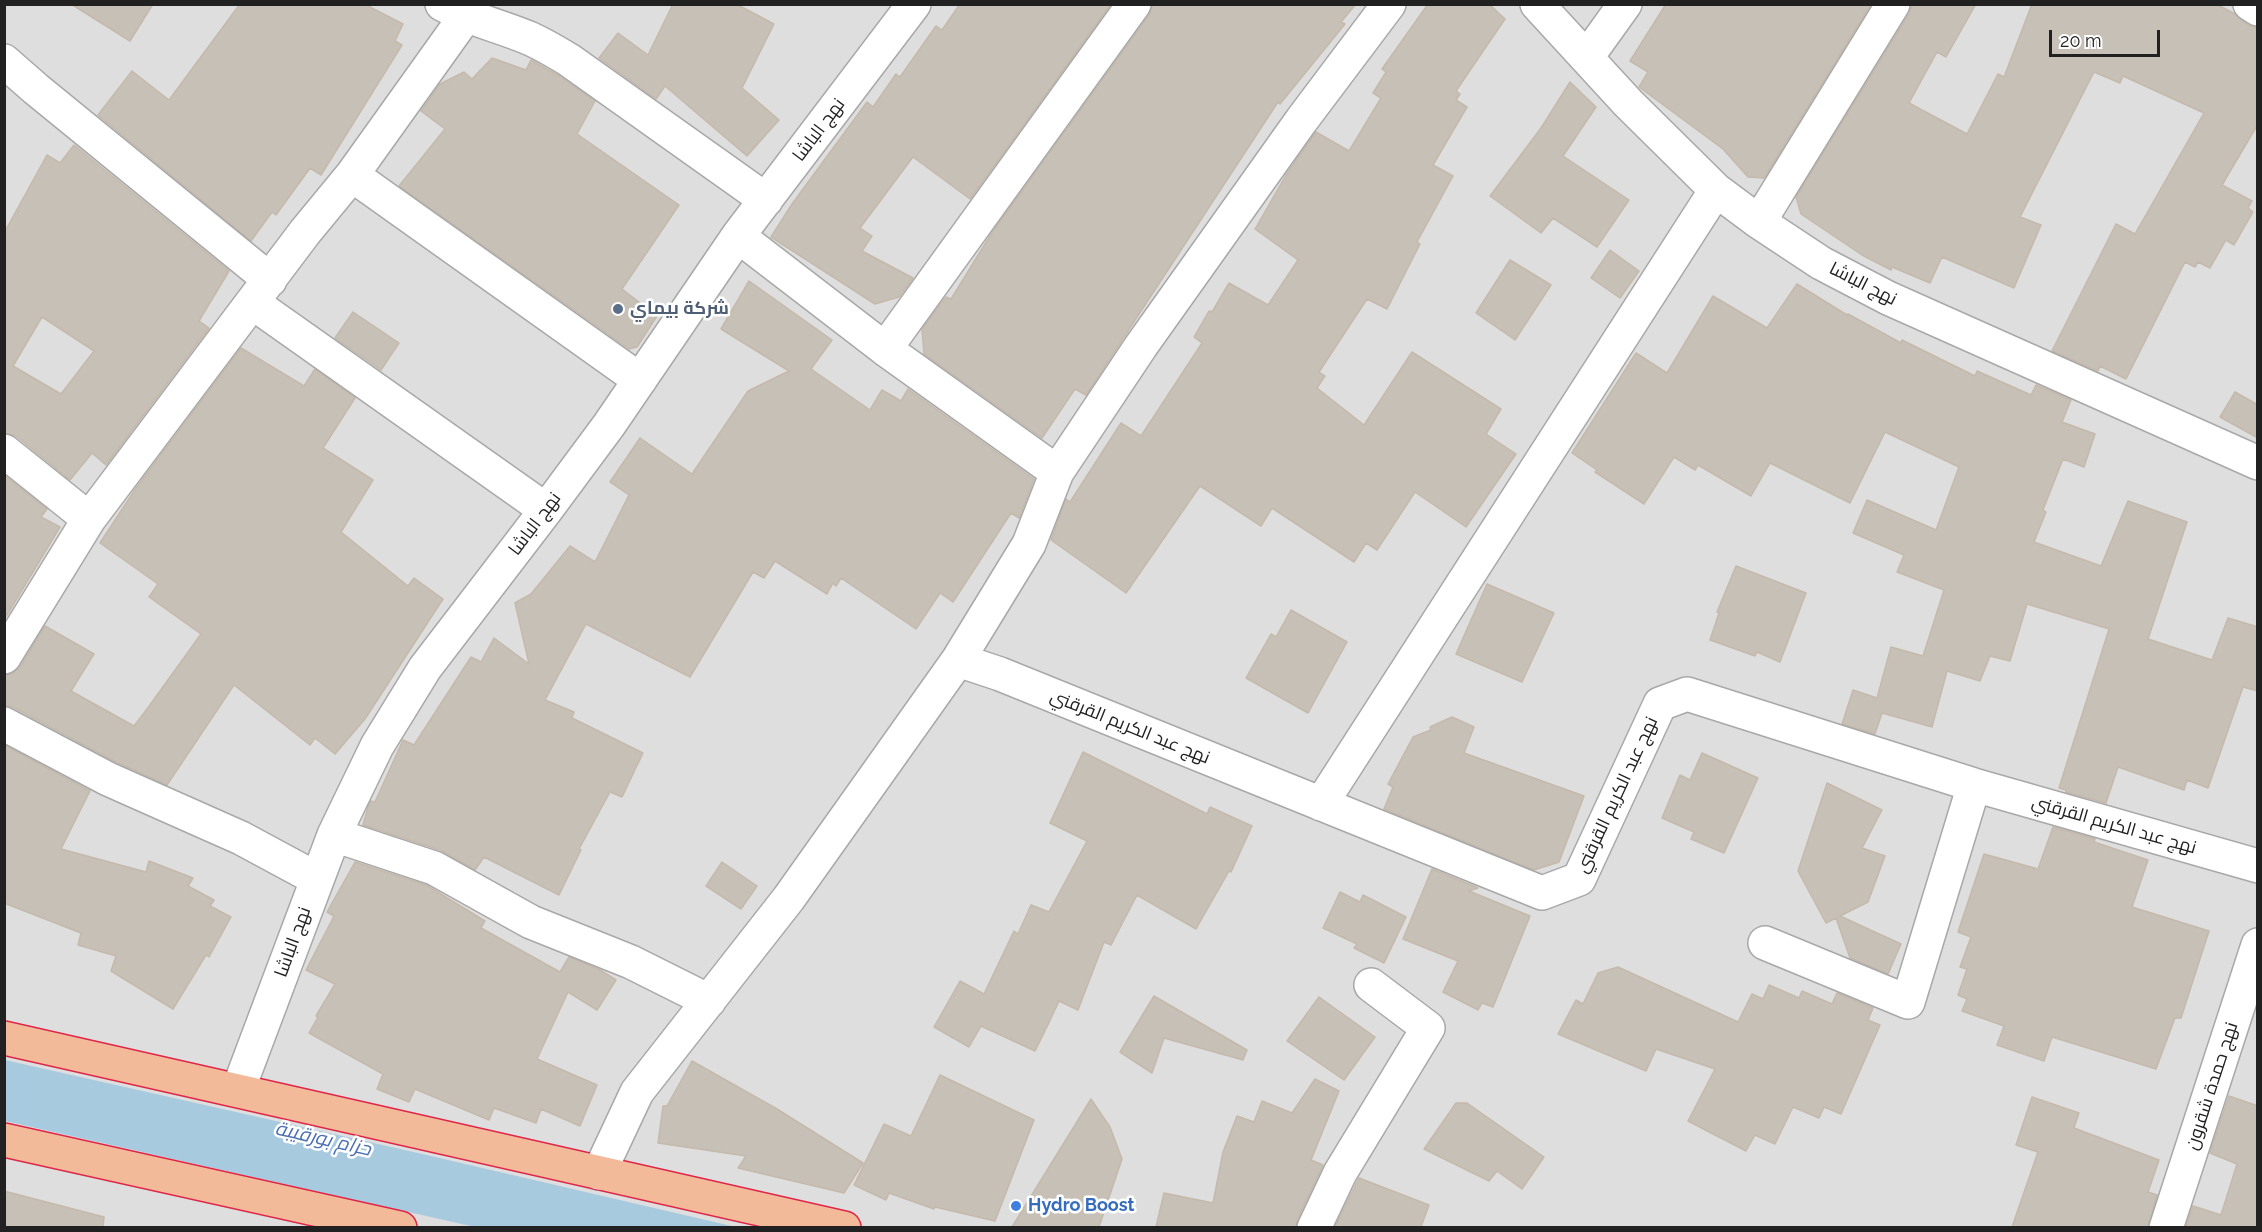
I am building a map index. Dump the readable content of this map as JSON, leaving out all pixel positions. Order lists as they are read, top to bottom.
{
  "streets": {
    "street": ["نهج الباشا", "نهج عبد الكريم القرقني", "نهج حمدة شقرون"]
  },
  "water": ["حزام بورقيبة"],
  "places": ["شركة بيماي", "Hydro Boost"],
  "scale_bar": "20 m"
}
